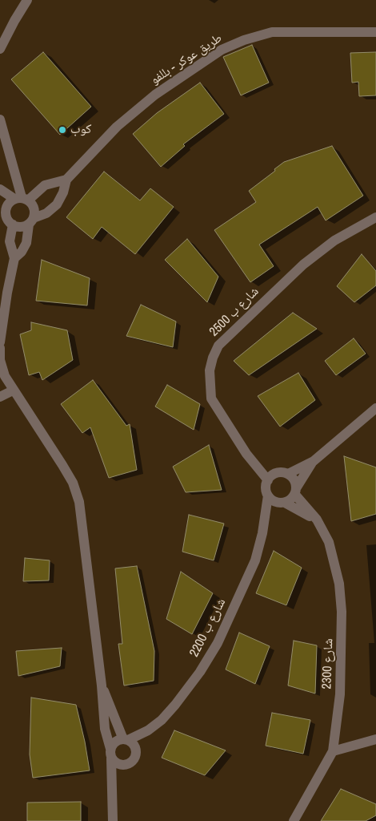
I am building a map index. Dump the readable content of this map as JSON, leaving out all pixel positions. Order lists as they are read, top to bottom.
{
  "streets": {
    "street": [
      "طريق عوكر - بللفو",
      "شارع ب 2500",
      "شارع ب 2200",
      "شارع 2300"
    ]
  },
  "crossings": [
    ["شارع ب 2500", "شارع ب 2200"],
    ["شارع ب 2500", "شارع 2300"],
    ["شارع ب 2200", "شارع 2300"]
  ],
  "places": ["كوب"]
}
